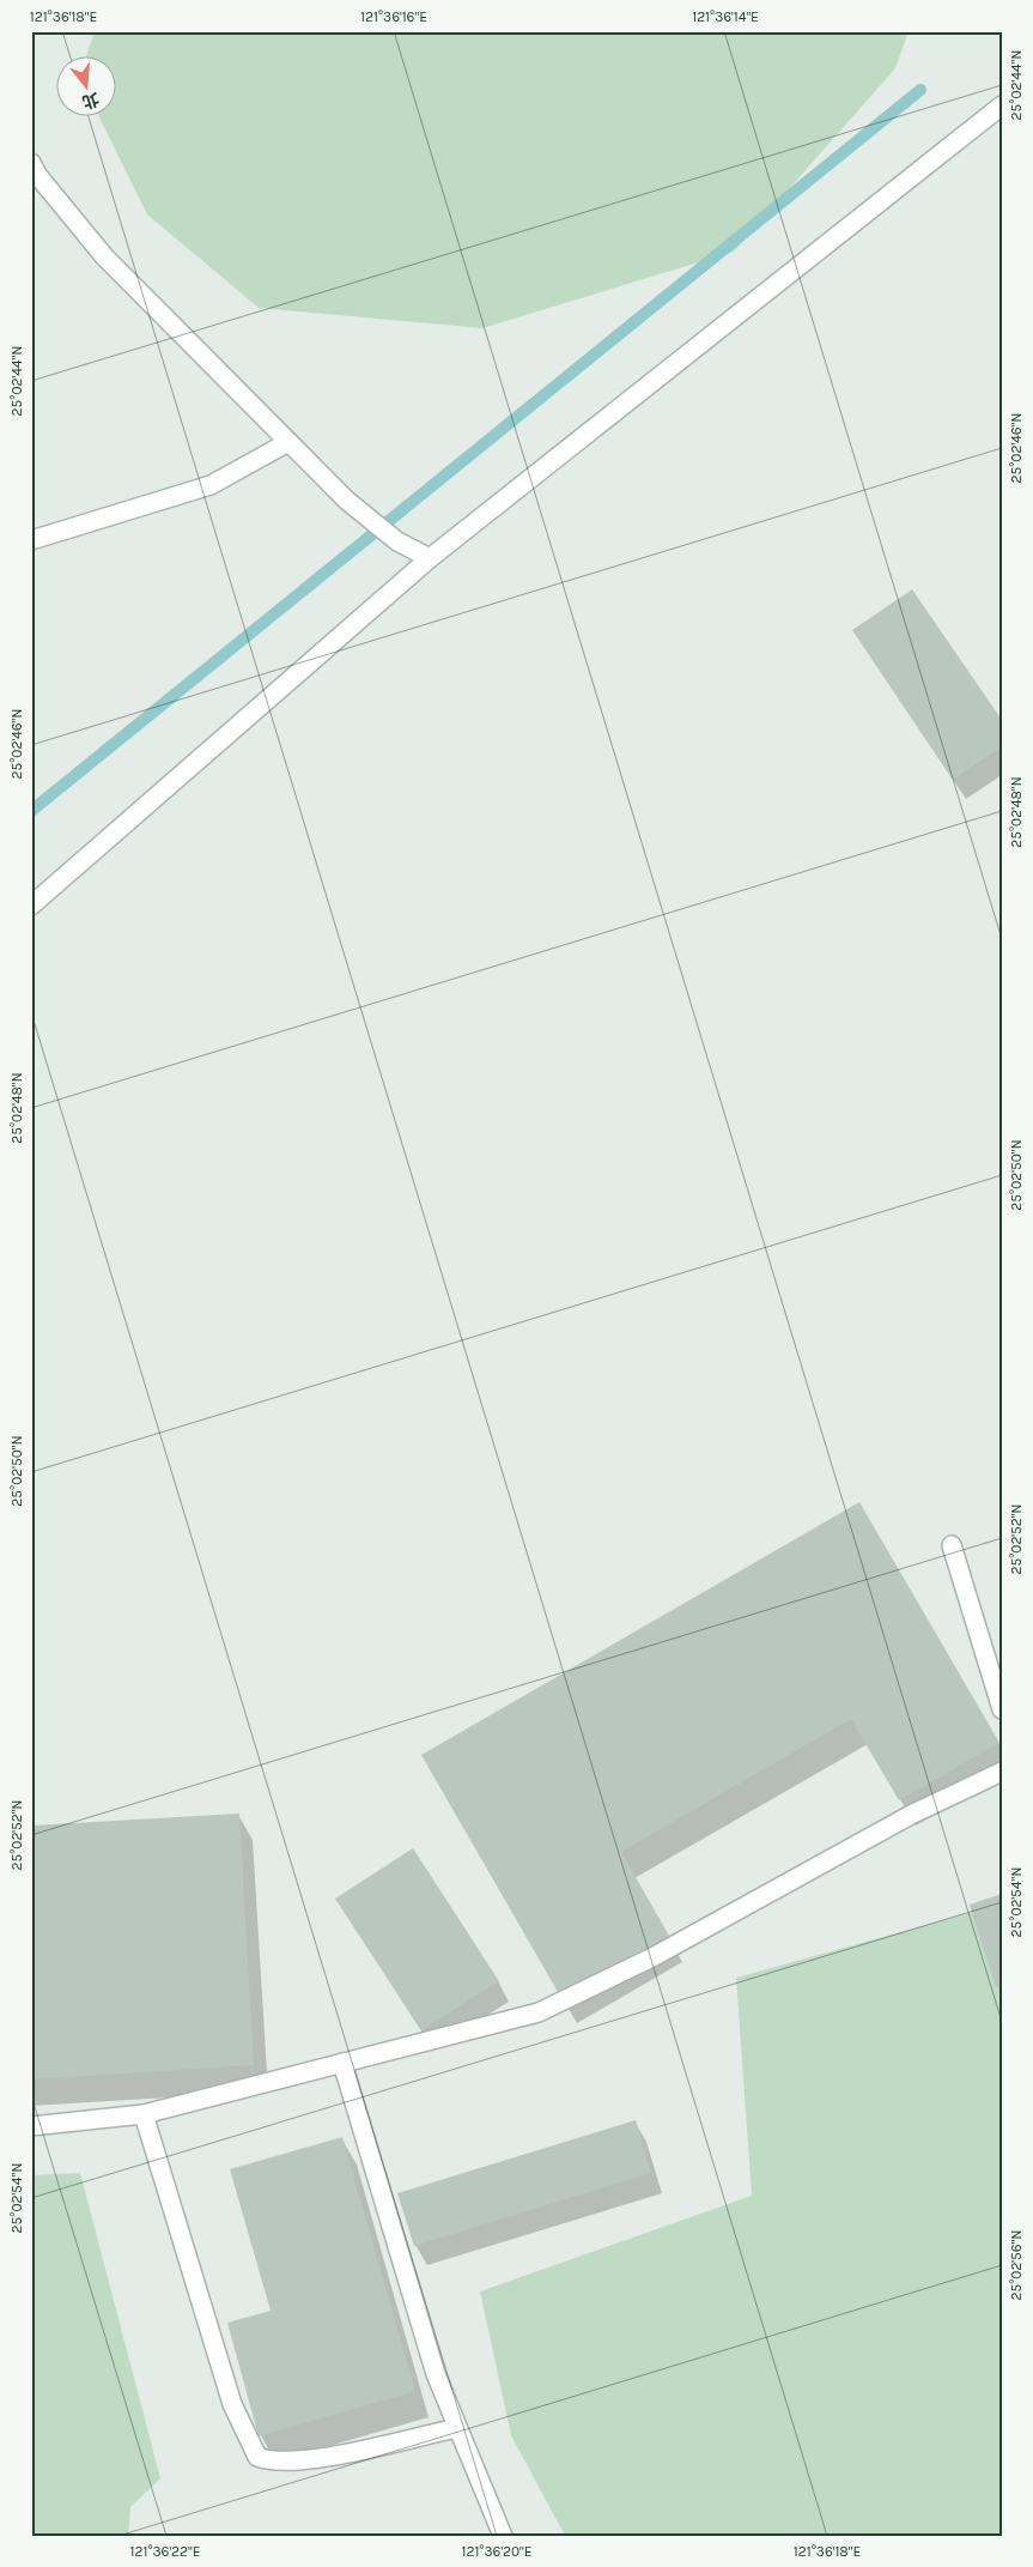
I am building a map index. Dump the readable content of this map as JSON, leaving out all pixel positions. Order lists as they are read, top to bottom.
{
  "north": "bottom",
  "coordinates": [
    "121°36'18\"E",
    "121°36'16\"E",
    "121°36'14\"E",
    "25°02'44\"N",
    "25°02'46\"N",
    "25°02'48\"N",
    "25°02'50\"N",
    "25°02'52\"N",
    "25°02'54\"N",
    "25°02'56\"N",
    "121°36'22\"E",
    "121°36'20\"E"
  ]
}
